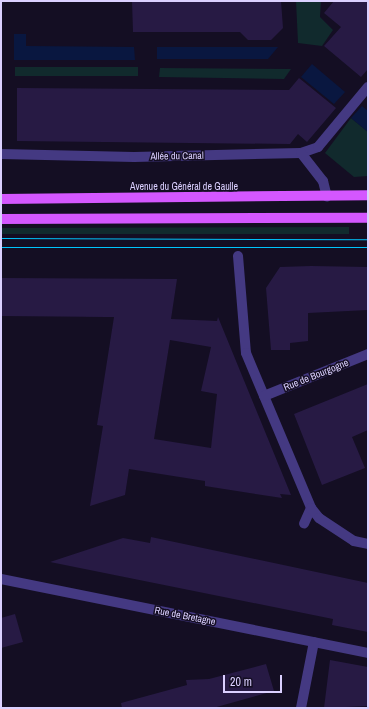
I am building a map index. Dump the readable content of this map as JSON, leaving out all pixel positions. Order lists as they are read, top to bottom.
{
  "streets": {
    "main road": ["Avenue du Général de Gaulle"],
    "street": ["Allée du Canal", "Rue de Bourgogne", "Rue de Bretagne"]
  },
  "scale_bar": "20 m"
}
